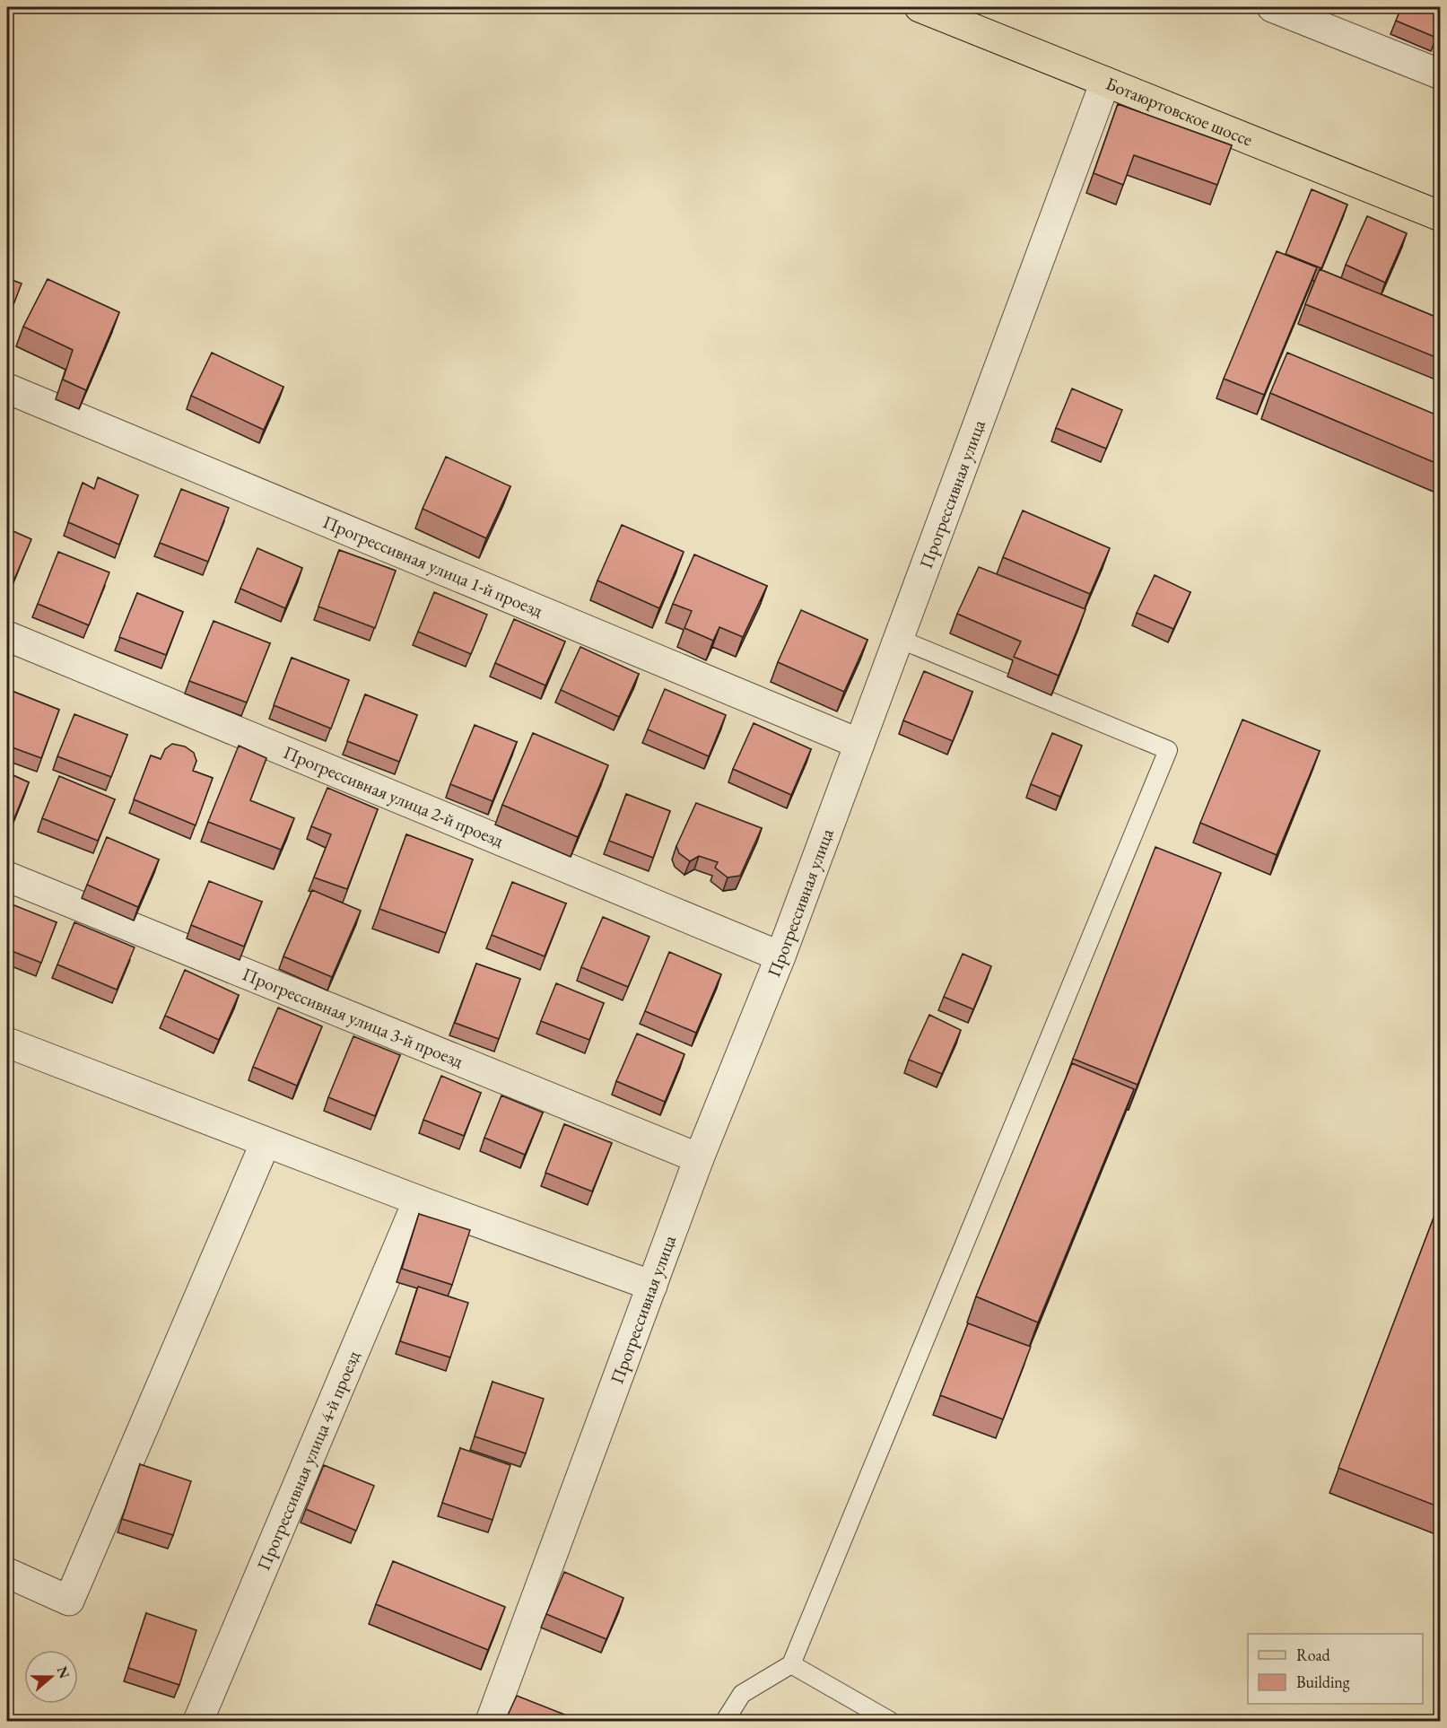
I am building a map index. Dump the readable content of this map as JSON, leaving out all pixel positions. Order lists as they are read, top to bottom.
{
  "streets": {
    "main road": ["Ботаюртовское шоссе"],
    "street": [
      "Прогрессивная улица",
      "Прогрессивная улица 1-й проезд",
      "Прогрессивная улица 2-й проезд",
      "Прогрессивная улица 3-й проезд",
      "Прогрессивная улица 4-й проезд"
    ]
  },
  "crossings": [
    ["Ботаюртовское шоссе", "Прогрессивная улица"],
    ["Прогрессивная улица", "Прогрессивная улица 1-й проезд"],
    ["Прогрессивная улица", "Прогрессивная улица 2-й проезд"],
    ["Прогрессивная улица", "Прогрессивная улица 3-й проезд"]
  ],
  "legend": ["Road", "Building"],
  "north": "right"
}
